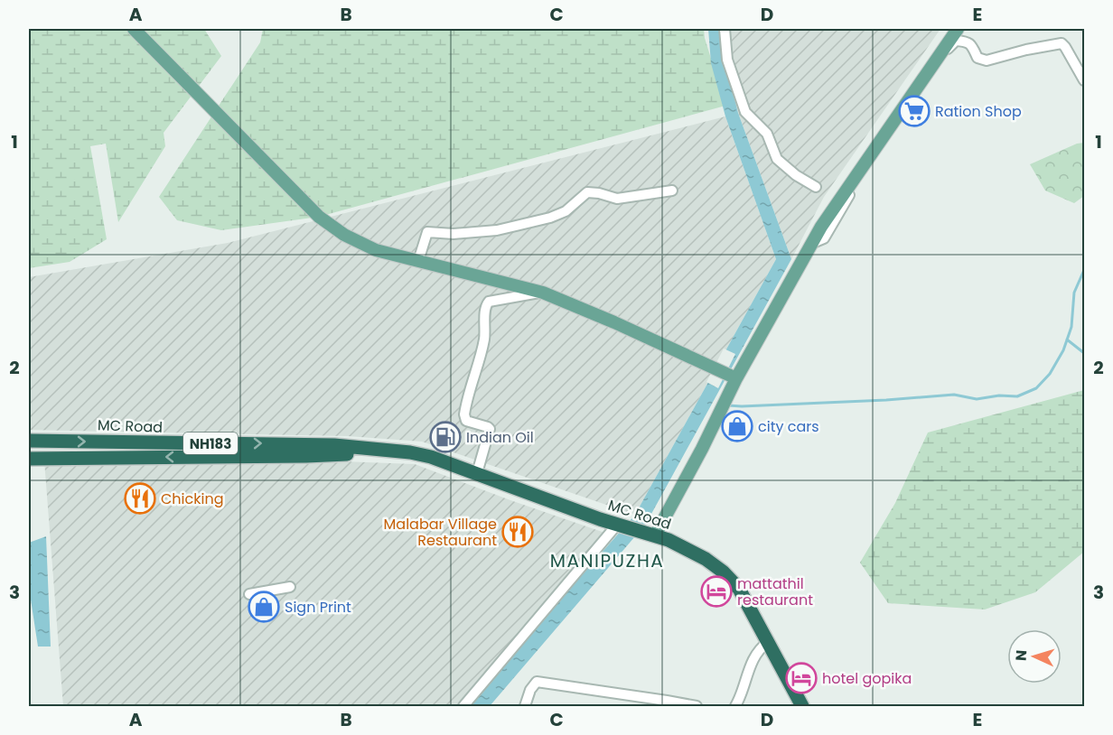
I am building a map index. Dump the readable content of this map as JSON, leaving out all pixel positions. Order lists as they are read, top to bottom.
{
  "streets": {
    "highway": ["MC Road", "NH183"]
  },
  "districts": ["MANIPUZHA"],
  "places": {
    "supermarket": ["Ration Shop"],
    "shop": ["city cars", "Sign Print"],
    "fuel station": ["Indian Oil"],
    "restaurant": ["Chicking", "Malabar Village Restaurant"],
    "hotel": ["mattathil restaurant", "hotel gopika"]
  },
  "north": "left",
  "grid": {
    "columns": [
      "A",
      "B",
      "C",
      "D",
      "E"
    ],
    "rows": ["1", "2", "3"]
  }
}
